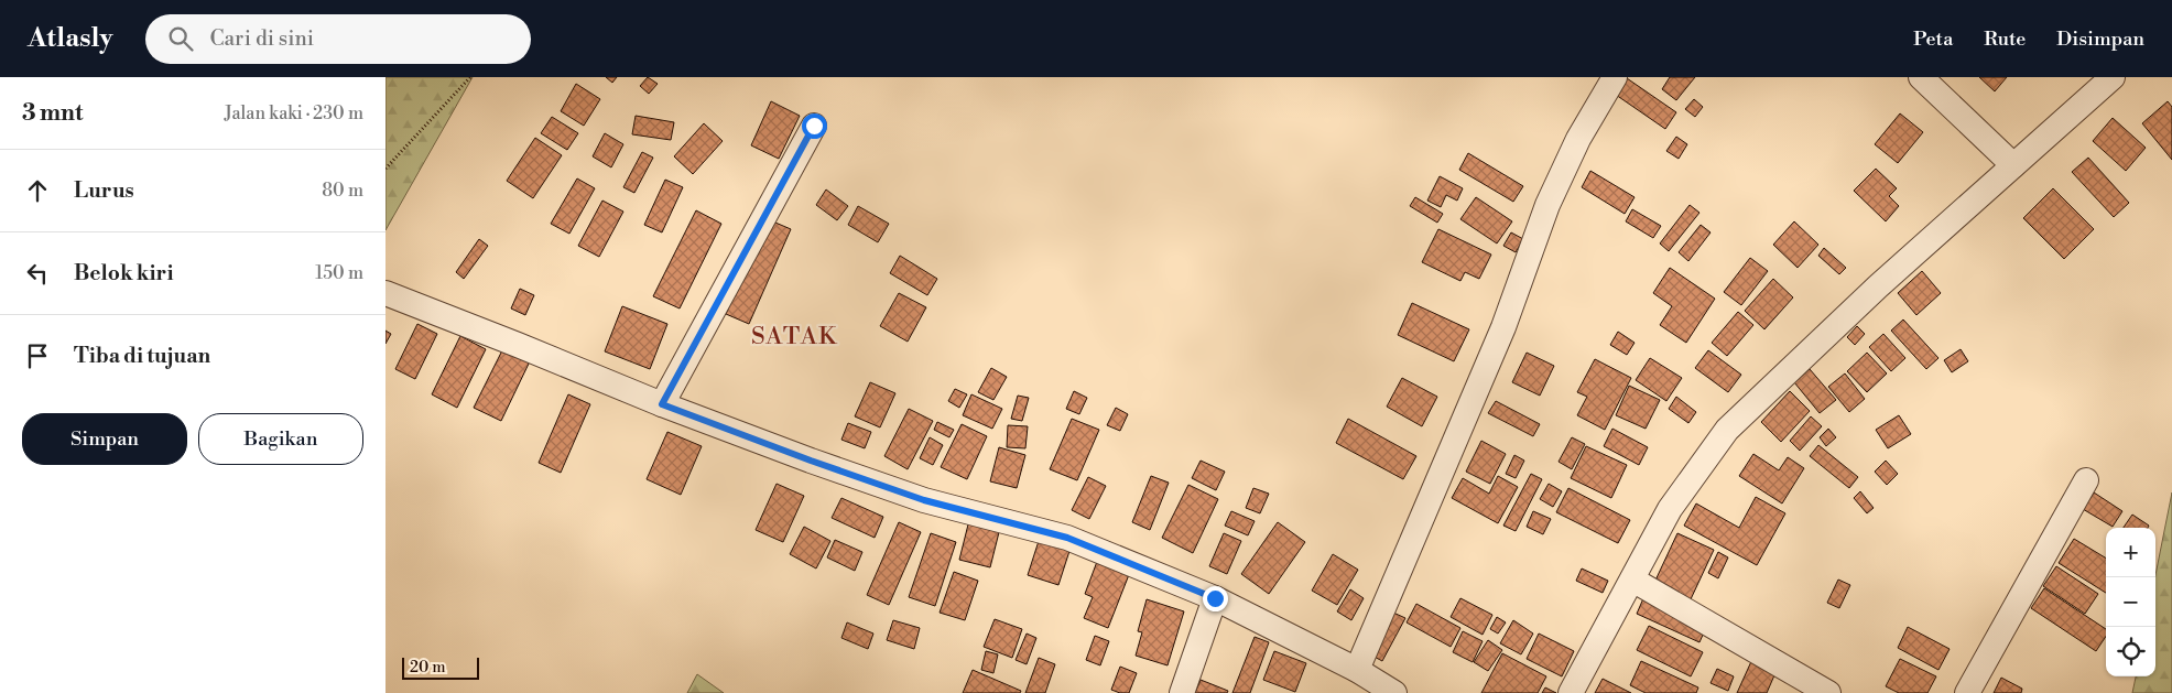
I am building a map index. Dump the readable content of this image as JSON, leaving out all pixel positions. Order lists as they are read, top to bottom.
{
  "districts": ["SATAK"],
  "scale_bar": "20 m",
  "page": {
    "header": "Atlasly",
    "search": "Cari di sini",
    "nav": ["Peta", "Rute", "Disimpan"],
    "heading": ["3 mnt", "Jalan kaki · 230 m"],
    "list": [
      ["Lurus", "80 m"],
      ["Belok kiri", "150 m"],
      "Tiba di tujuan"
    ],
    "buttons": ["Simpan", "Bagikan"],
    "map_buttons": ["+", "−"],
    "scale": "20 m"
  }
}
